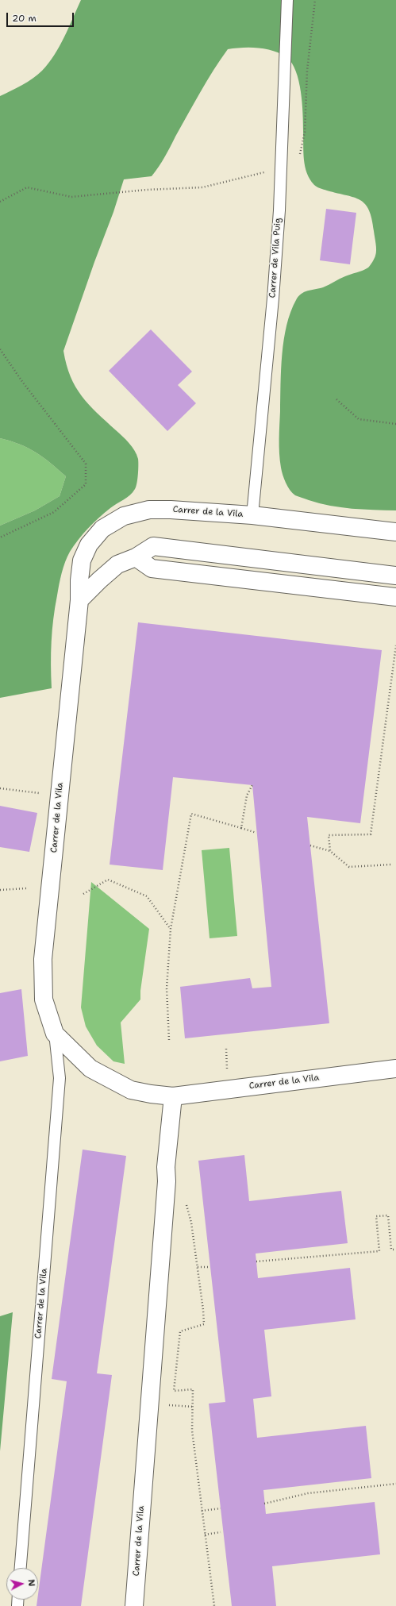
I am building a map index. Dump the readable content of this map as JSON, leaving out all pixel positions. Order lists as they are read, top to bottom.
{
  "streets": {
    "street": ["Carrer de la Vila"],
    "lane": ["Carrer de Vila Puig"]
  },
  "crossings": [
    ["Carrer de Vila Puig", "Carrer de la Vila"]
  ],
  "scale_bar": "20 m",
  "north": "right"
}
